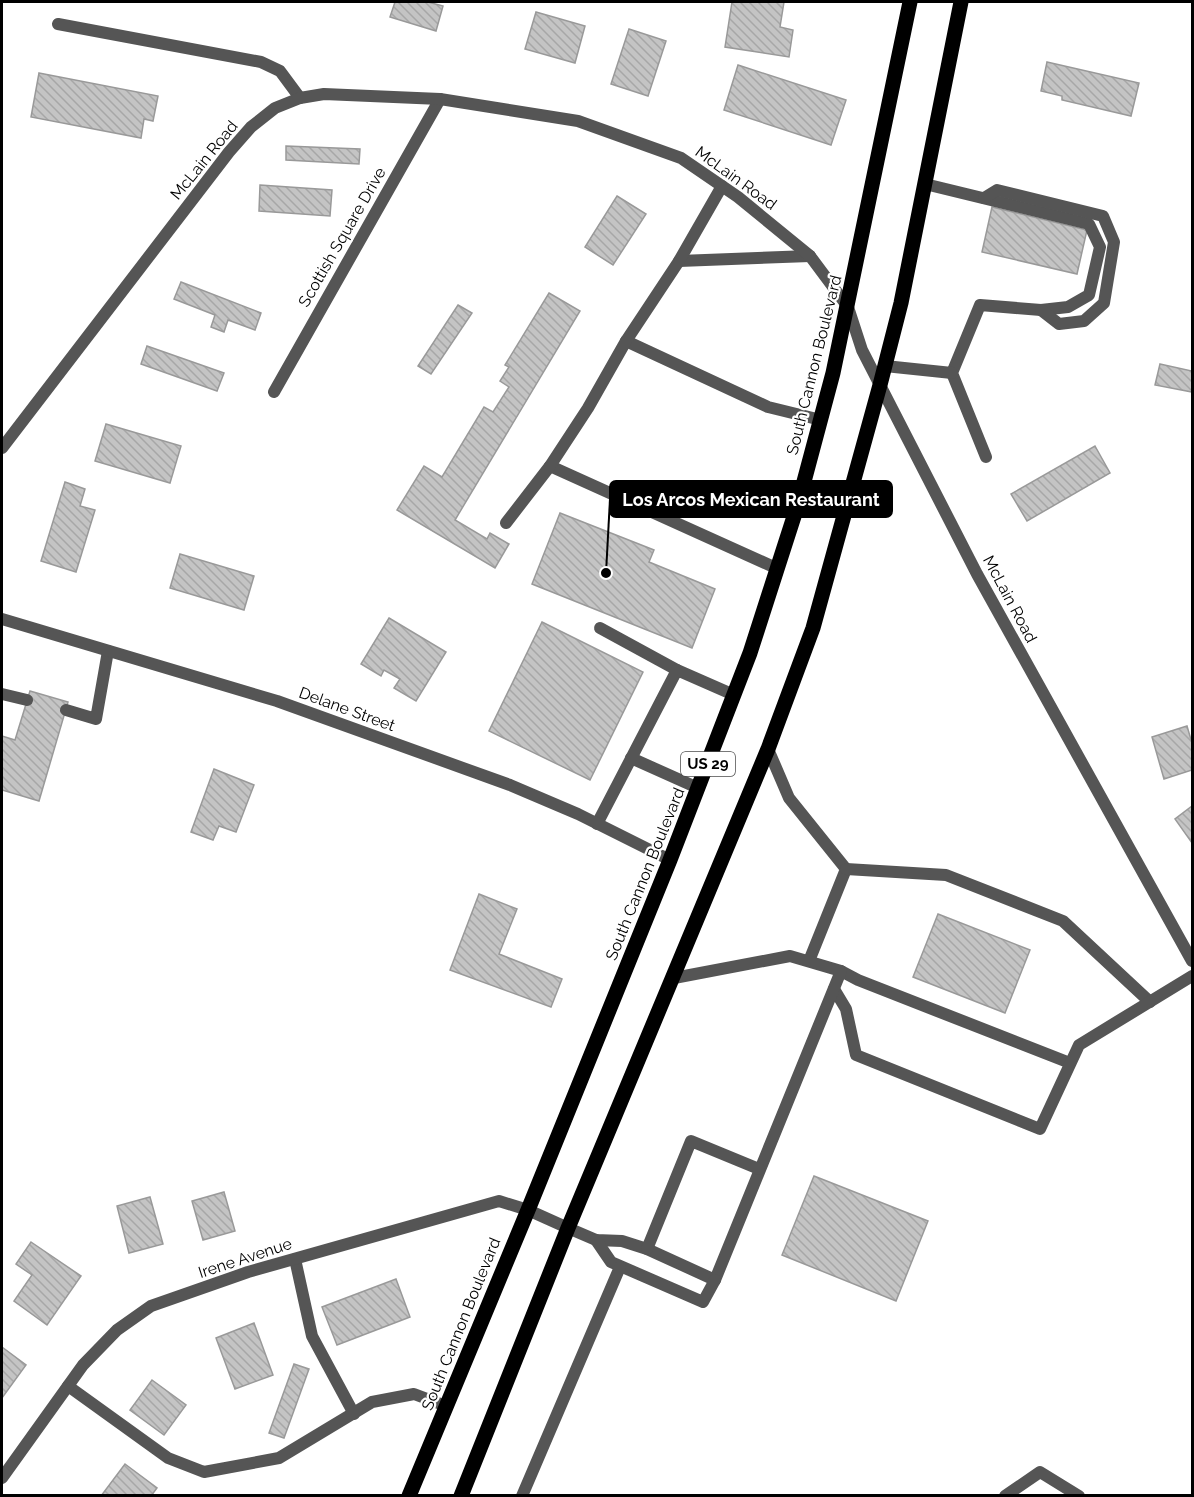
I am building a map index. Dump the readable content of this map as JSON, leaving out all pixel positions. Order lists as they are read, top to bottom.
{
  "streets": {
    "main road": ["South Cannon Boulevard", "US 29"],
    "street": [
      "McLain Road",
      "Scottish Square Drive",
      "Delane Street",
      "Irene Avenue"
    ]
  },
  "crossings": [
    ["McLain Road", "Scottish Square Drive"],
    ["McLain Road", "South Cannon Boulevard"],
    ["McLain Road", "US 29"],
    ["South Cannon Boulevard", "Delane Street"],
    ["South Cannon Boulevard", "Irene Avenue"],
    ["US 29", "Irene Avenue"]
  ],
  "places": ["Los Arcos Mexican Restaurant"]
}
